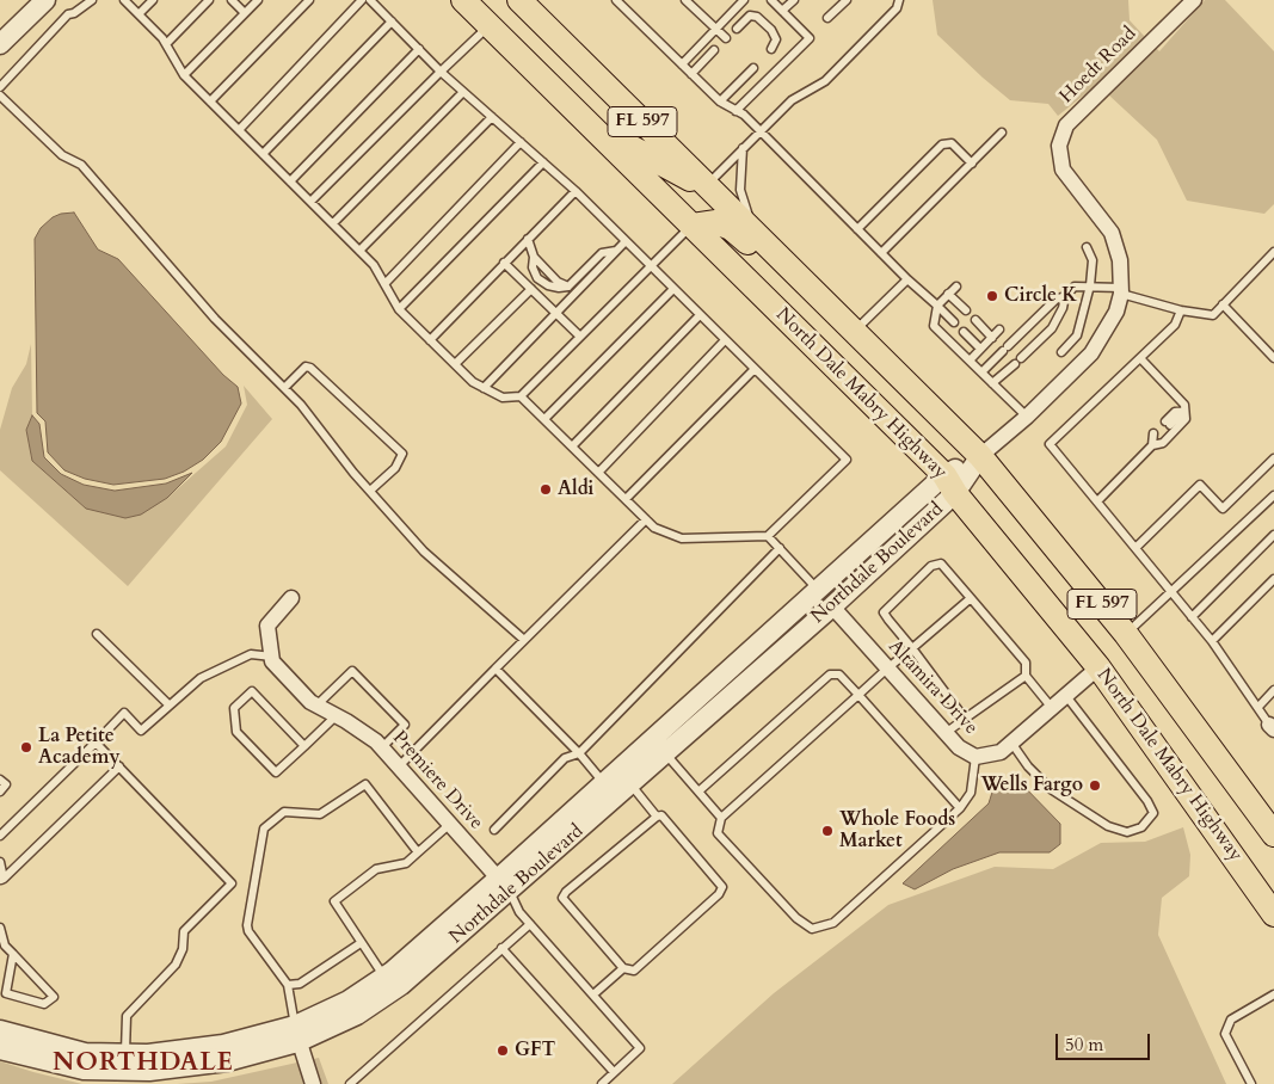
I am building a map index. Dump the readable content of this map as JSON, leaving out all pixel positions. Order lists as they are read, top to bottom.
{
  "streets": {
    "main road": ["FL 597", "North Dale Mabry Highway"],
    "street": [
      "Hoedt Road",
      "Northdale Boulevard",
      "Altamira Drive",
      "Premiere Drive"
    ]
  },
  "crossings": [
    ["Hoedt Road", "North Dale Mabry Highway"],
    ["Hoedt Road", "Northdale Boulevard"],
    ["North Dale Mabry Highway", "Northdale Boulevard"],
    ["North Dale Mabry Highway", "Altamira Drive"],
    ["Northdale Boulevard", "Altamira Drive"],
    ["Northdale Boulevard", "Premiere Drive"]
  ],
  "districts": ["NORTHDALE"],
  "places": [
    "Circle K",
    "Aldi",
    "La Petite Academy",
    "Wells Fargo",
    "Whole Foods Market",
    "GFT"
  ],
  "scale_bar": "50 m"
}
